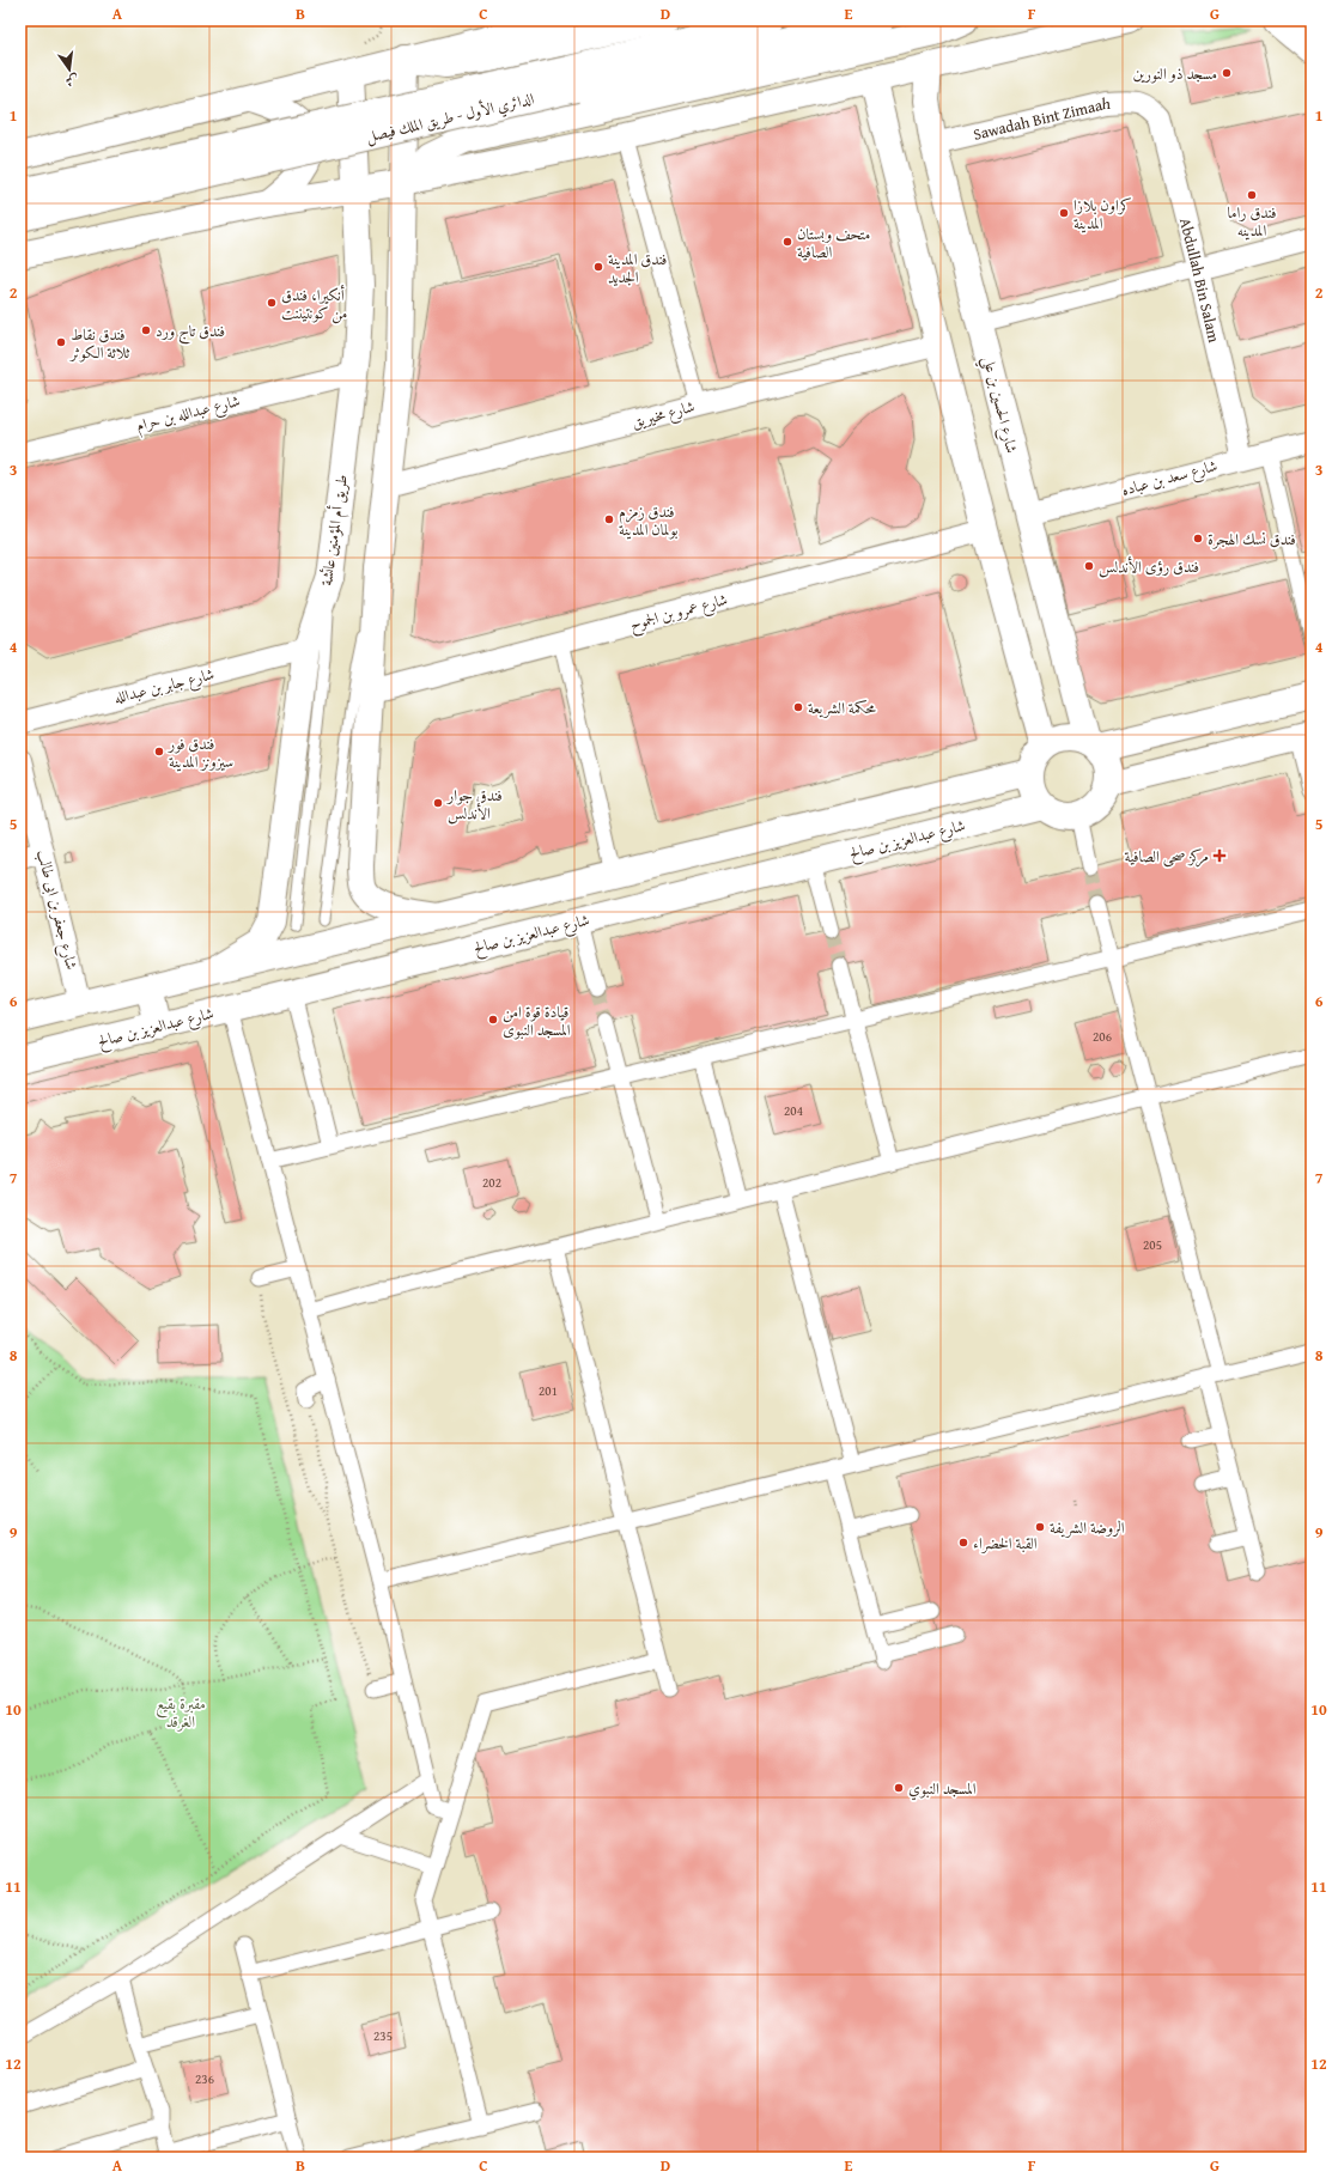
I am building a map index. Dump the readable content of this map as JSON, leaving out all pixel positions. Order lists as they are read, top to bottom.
{
  "streets": {
    "main road": [
      "الدائري الأول - طريق الملك فيصل",
      "شارع الحسين بن علي",
      "طريق أم المؤمنين عائشة",
      "شارع عبدالعزيز بن صالح"
    ],
    "street": [
      "Sawadah Bint Zimaah",
      "Abdullah Bin Salam",
      "شارع عبدالله بن حرام",
      "شارع مخيريق",
      "شارع سعد بن عباده",
      "شارع عمرو بن الجموح",
      "شارع جابر بن عبدالله",
      "شارع جعفر بن ابى طالب"
    ]
  },
  "crossings": [
    ["Sawadah Bint Zimaah", "Abdullah Bin Salam"],
    ["Sawadah Bint Zimaah", "شارع الحسين بن علي"],
    ["Abdullah Bin Salam", "شارع سعد بن عباده"],
    ["شارع الحسين بن علي", "شارع سعد بن عباده"],
    ["شارع الحسين بن علي", "شارع عبدالعزيز بن صالح"],
    ["شارع عبدالله بن حرام", "طريق أم المؤمنين عائشة"],
    ["طريق أم المؤمنين عائشة", "شارع جابر بن عبدالله"]
  ],
  "parks": ["مقبرة بقيع الغرقد"],
  "places": {
    "other": [
      "مسجد ذو النورين",
      "فندق راما المدينه",
      "كراون بلازا المدينة",
      "متحف وبستان الصافية",
      "فندق المدينة الجديد",
      "أنكيرا، فندق من كونتيننت",
      "فندق تاج ورد",
      "فندق نقاط ثلاثة الكوثر",
      "فندق زمزم بولمان المدينة",
      "فندق نسك الهجرة",
      "فندق رؤى الأندلس",
      "محكمة الشريعة",
      "فندق فور سيزونز المدينة",
      "فندق جوار الأندلس",
      "قيادة قوة امن المسجد النبوى",
      "الروضة الشريفة",
      "القبة الخضراء",
      "المسجد النبوي"
    ],
    "health": ["مركز صحى الصافية"]
  },
  "house_numbers": [
    "206",
    "204",
    "202",
    "205",
    "201",
    "235",
    "236"
  ],
  "north": "bottom",
  "grid": {
    "columns": [
      "A",
      "B",
      "C",
      "D",
      "E",
      "F",
      "G"
    ],
    "rows": [
      "1",
      "2",
      "3",
      "4",
      "5",
      "6",
      "7",
      "8",
      "9",
      "10",
      "11",
      "12"
    ]
  }
}
